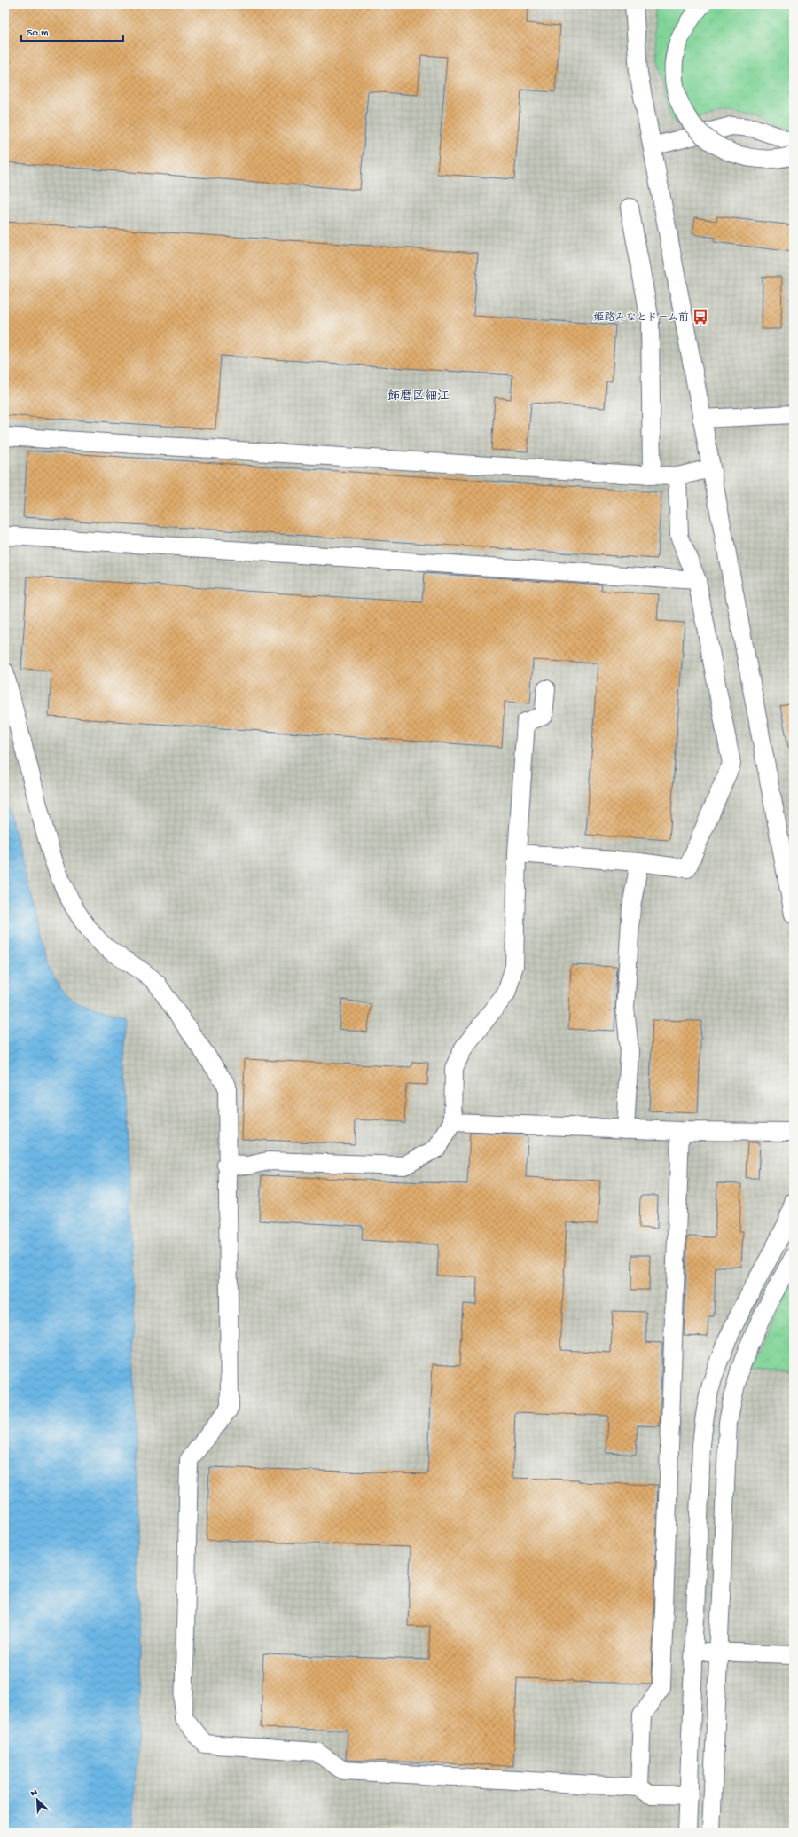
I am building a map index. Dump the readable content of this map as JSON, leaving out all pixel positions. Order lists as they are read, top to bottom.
{
  "districts": ["飾磨区細江"],
  "places": {
    "bus stop": ["姫路みなとドーム前"]
  },
  "scale_bar": "50 m",
  "north": "top left"
}
